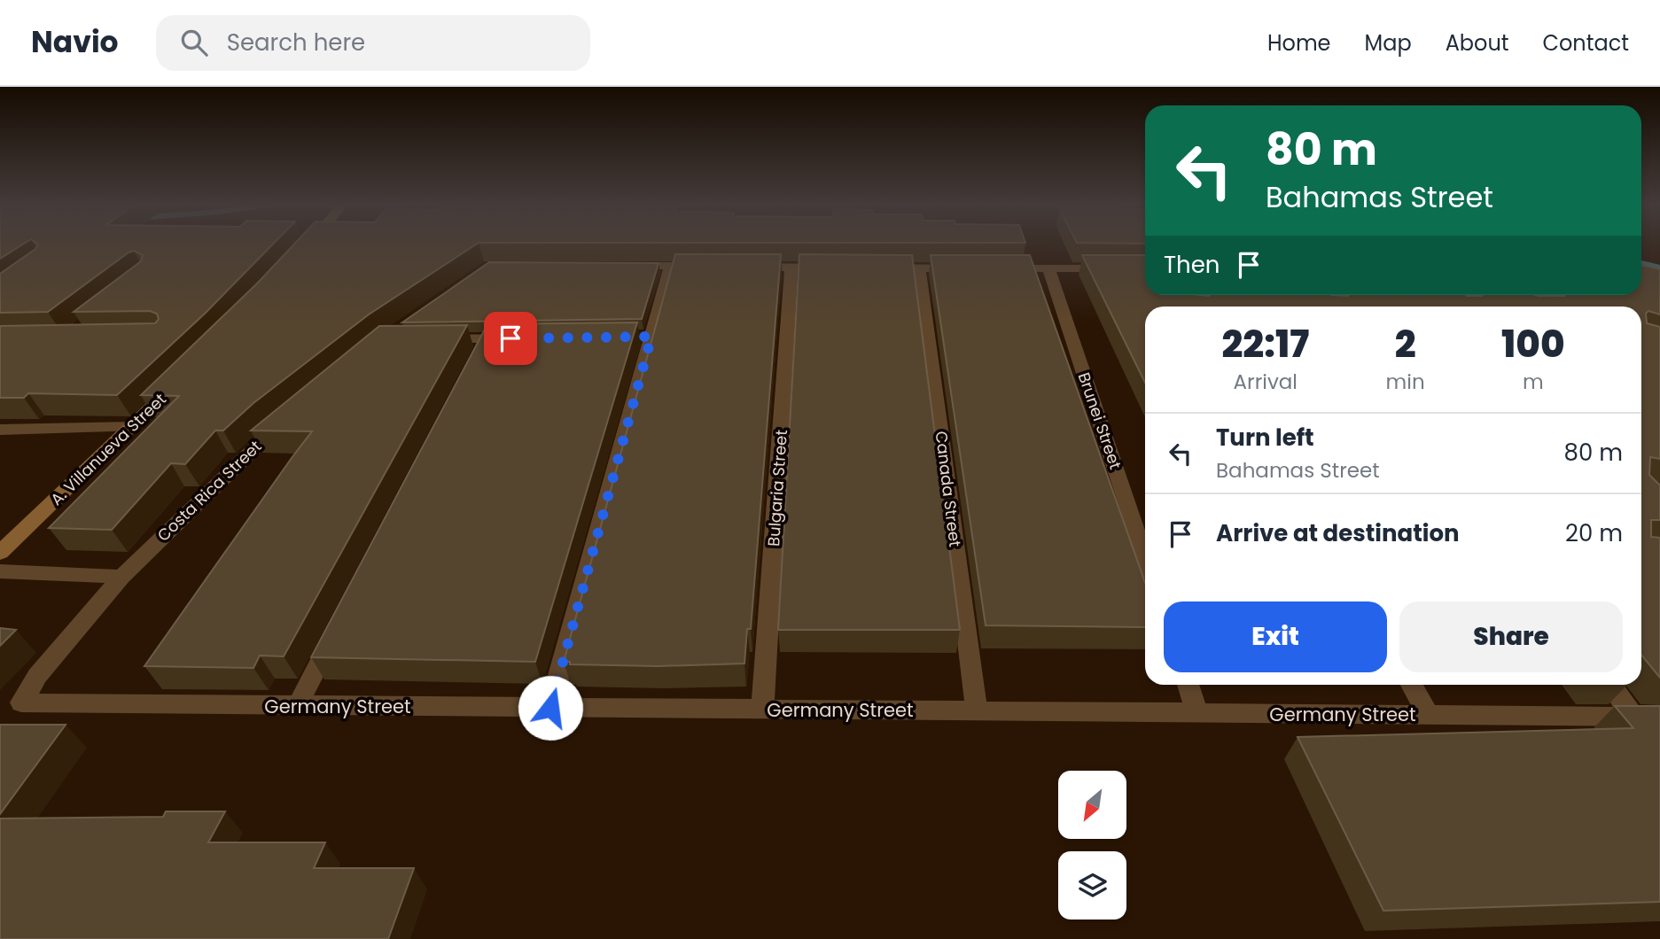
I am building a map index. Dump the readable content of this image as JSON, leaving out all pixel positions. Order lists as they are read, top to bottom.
{
  "streets": {
    "street": [
      "Brunei Street",
      "A. Villanueva Street",
      "Bulgaria Street",
      "Canada Street",
      "Costa Rica Street",
      "Germany Street"
    ]
  },
  "crossings": [
    ["Bulgaria Street", "Germany Street"],
    ["Canada Street", "Germany Street"],
    ["Costa Rica Street", "Germany Street"]
  ],
  "north": "bottom left",
  "page": {
    "header": "Navio",
    "search": "Search here",
    "nav": [
      "Home",
      "Map",
      "About",
      "Contact"
    ],
    "turn": ["80 m", "Bahamas Street"],
    "then": "Then",
    "eta": [
      "22:17",
      "Arrival",
      "2",
      "min",
      "100",
      "m"
    ],
    "list": [
      {
        "name": "Turn left",
        "note": "Bahamas Street",
        "value": "80 m"
      },
      {
        "name": "Arrive at destination",
        "value": "20 m"
      }
    ],
    "buttons": ["Exit", "Share"]
  }
}
